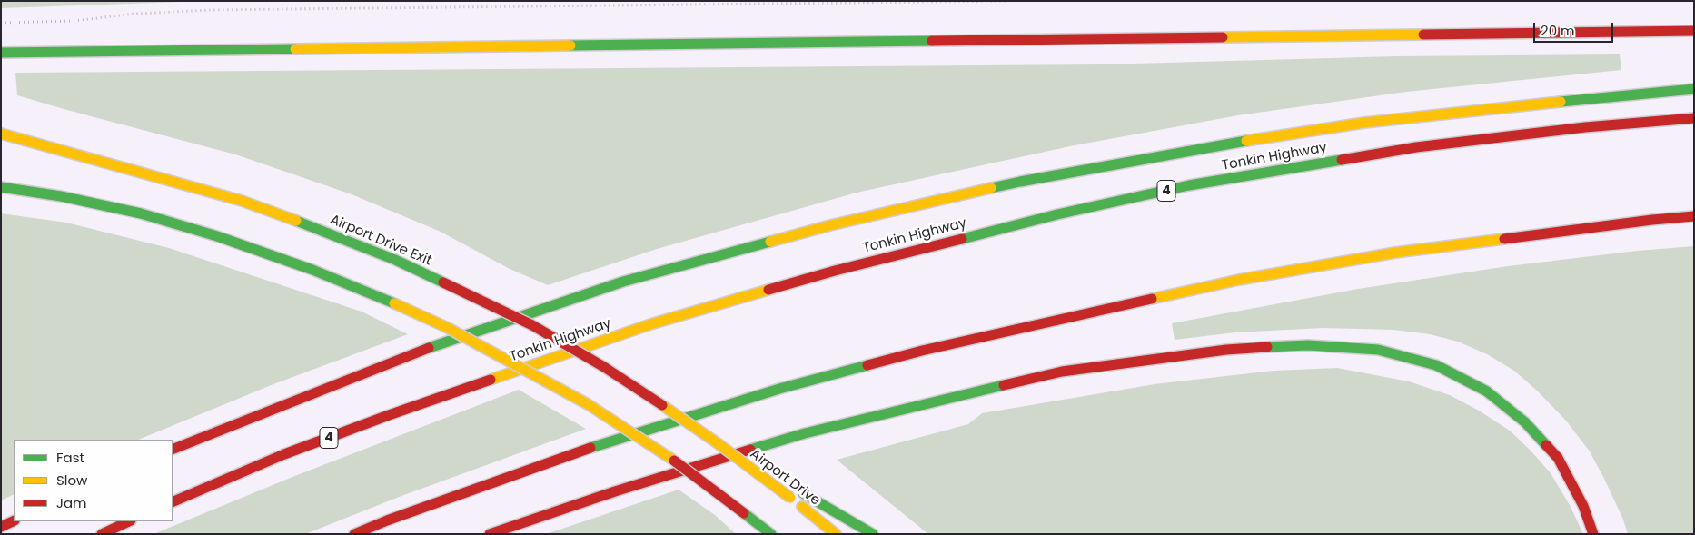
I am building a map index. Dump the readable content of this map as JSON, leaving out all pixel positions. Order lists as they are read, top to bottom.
{
  "streets": {
    "highway": [
      "Tonkin Highway",
      "4",
      "Airport Drive Exit",
      "Airport Drive"
    ]
  },
  "crossings": [
    ["Airport Drive Exit", "Airport Drive"]
  ],
  "legend": ["Fast", "Slow", "Jam"],
  "scale_bar": "20 m"
}
